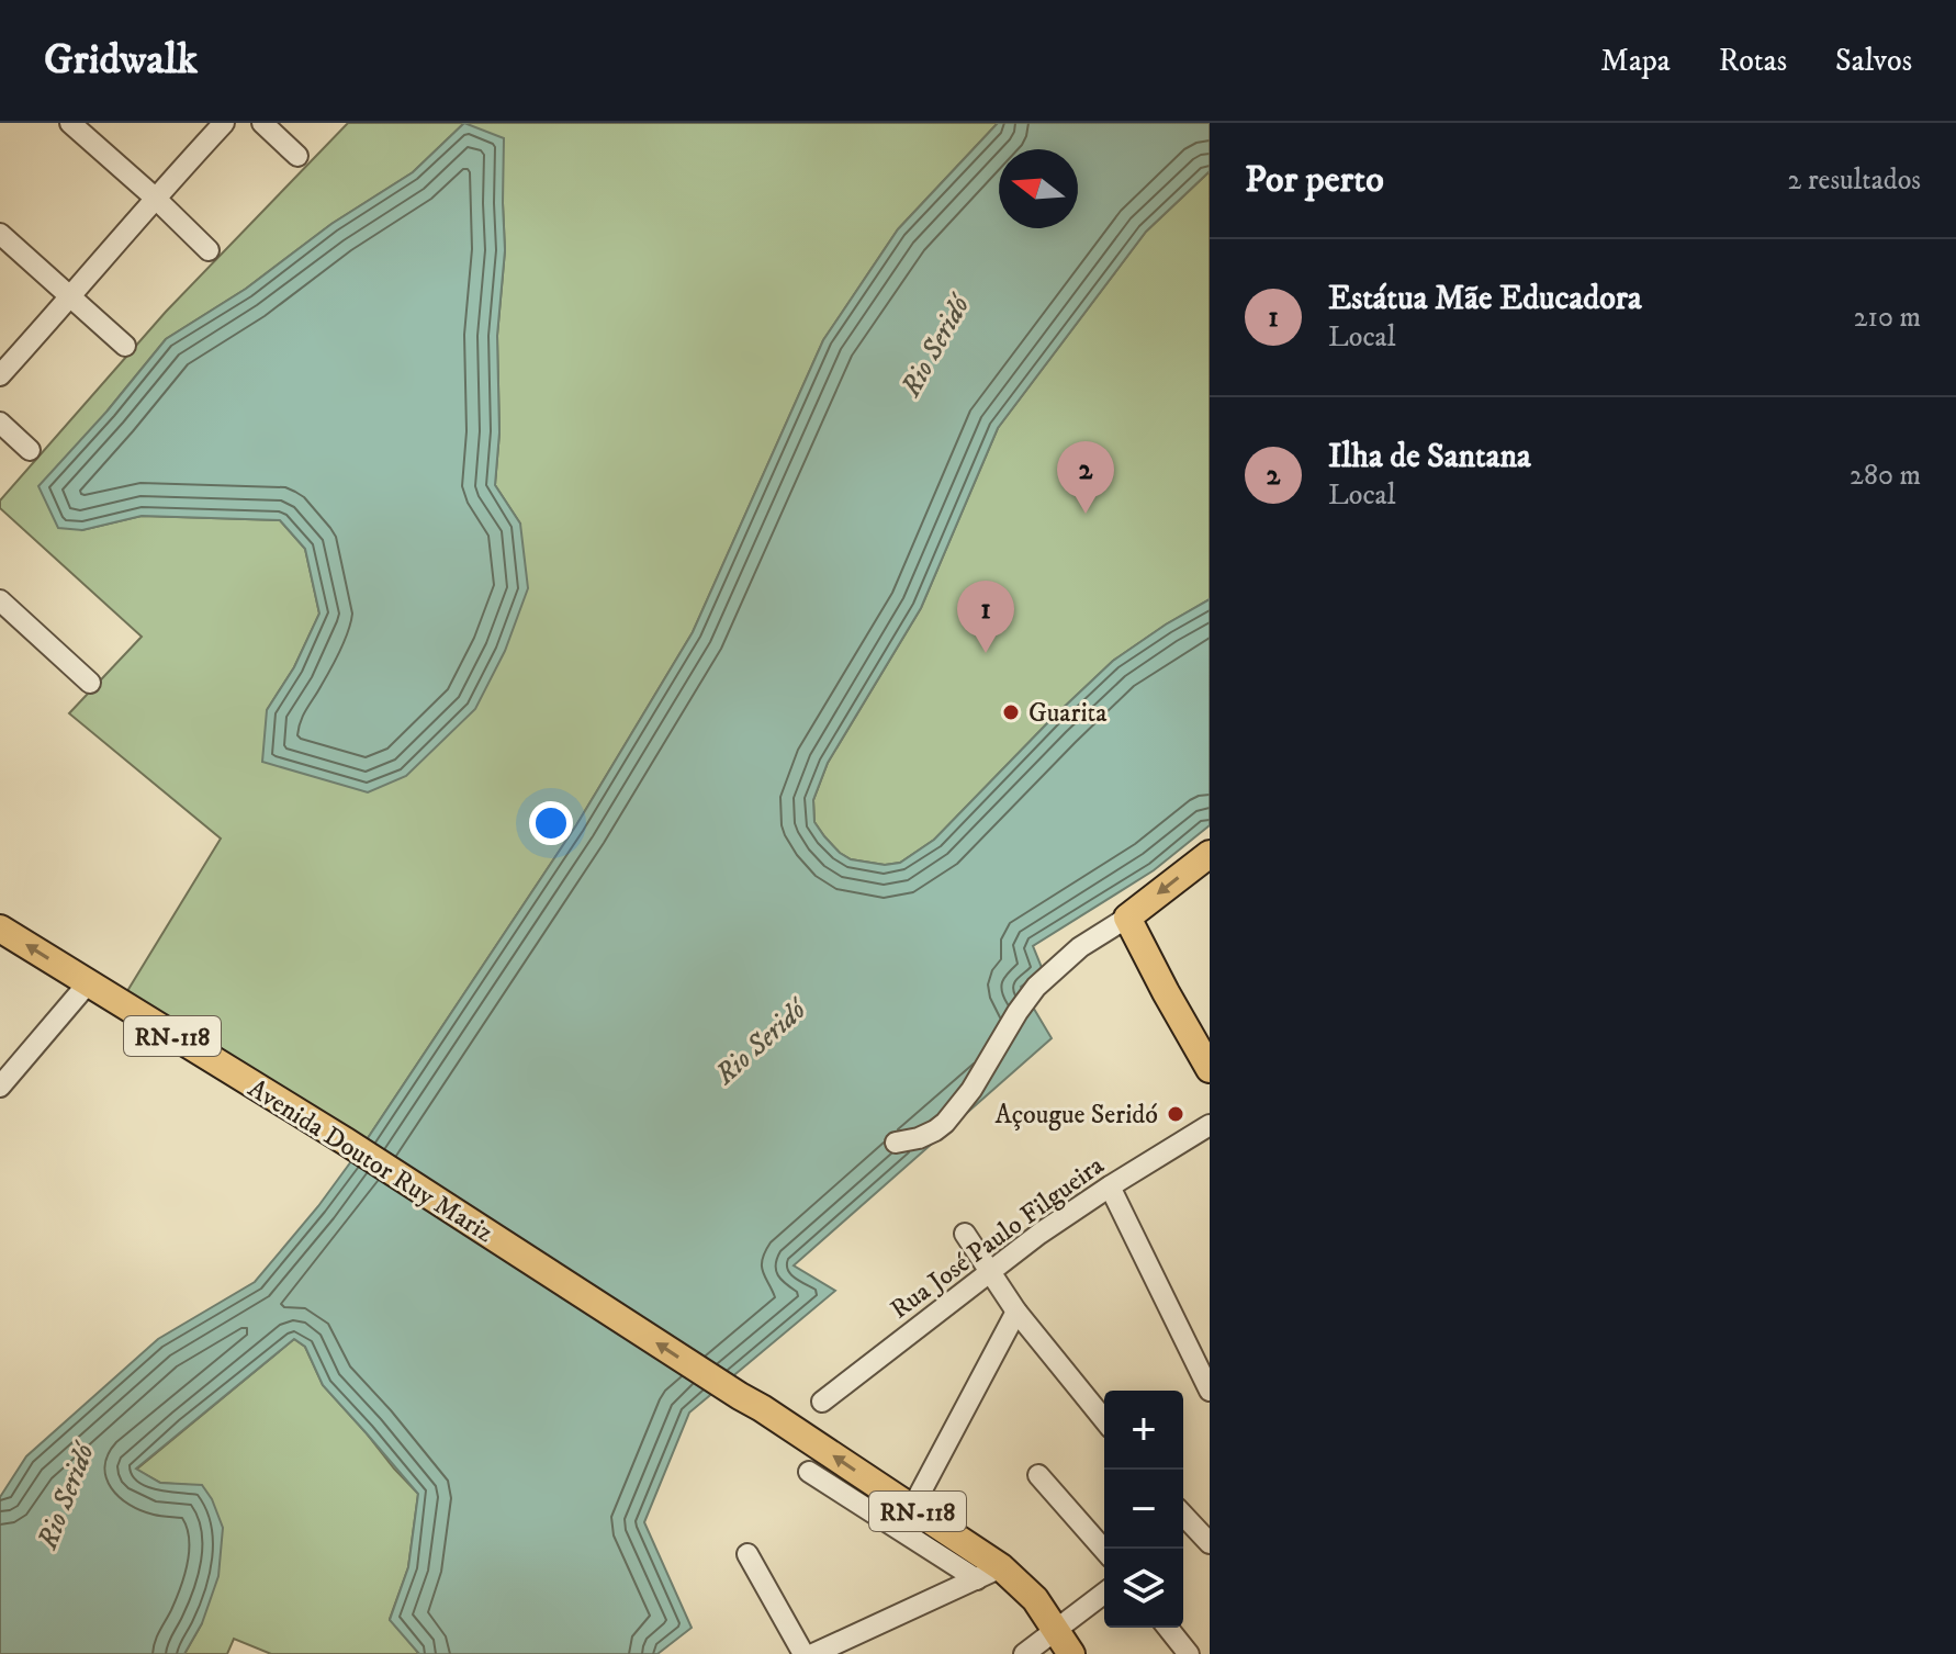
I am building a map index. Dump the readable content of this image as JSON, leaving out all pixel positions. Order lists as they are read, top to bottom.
{
  "streets": {
    "main road": ["RN-118", "Avenida Doutor Ruy Mariz"],
    "street": ["Rua José Paulo Filgueira"]
  },
  "crossings": [
    ["RN-118", "Avenida Doutor Ruy Mariz"]
  ],
  "one_way": ["Avenida Doutor Ruy Mariz"],
  "water": ["Rio Seridó"],
  "places": ["Guarita", "Açougue Seridó"],
  "north": "left",
  "page": {
    "header": "Gridwalk",
    "nav": ["Mapa", "Rotas", "Salvos"],
    "heading": ["Por perto", "2 resultados"],
    "list": [
      {
        "mark": "1",
        "name": "Estátua Mãe Educadora",
        "note": "Local",
        "value": "210 m"
      },
      {
        "mark": "2",
        "name": "Ilha de Santana",
        "note": "Local",
        "value": "280 m"
      }
    ],
    "pins": ["2", "1"],
    "map_buttons": ["+", "−"]
  }
}
